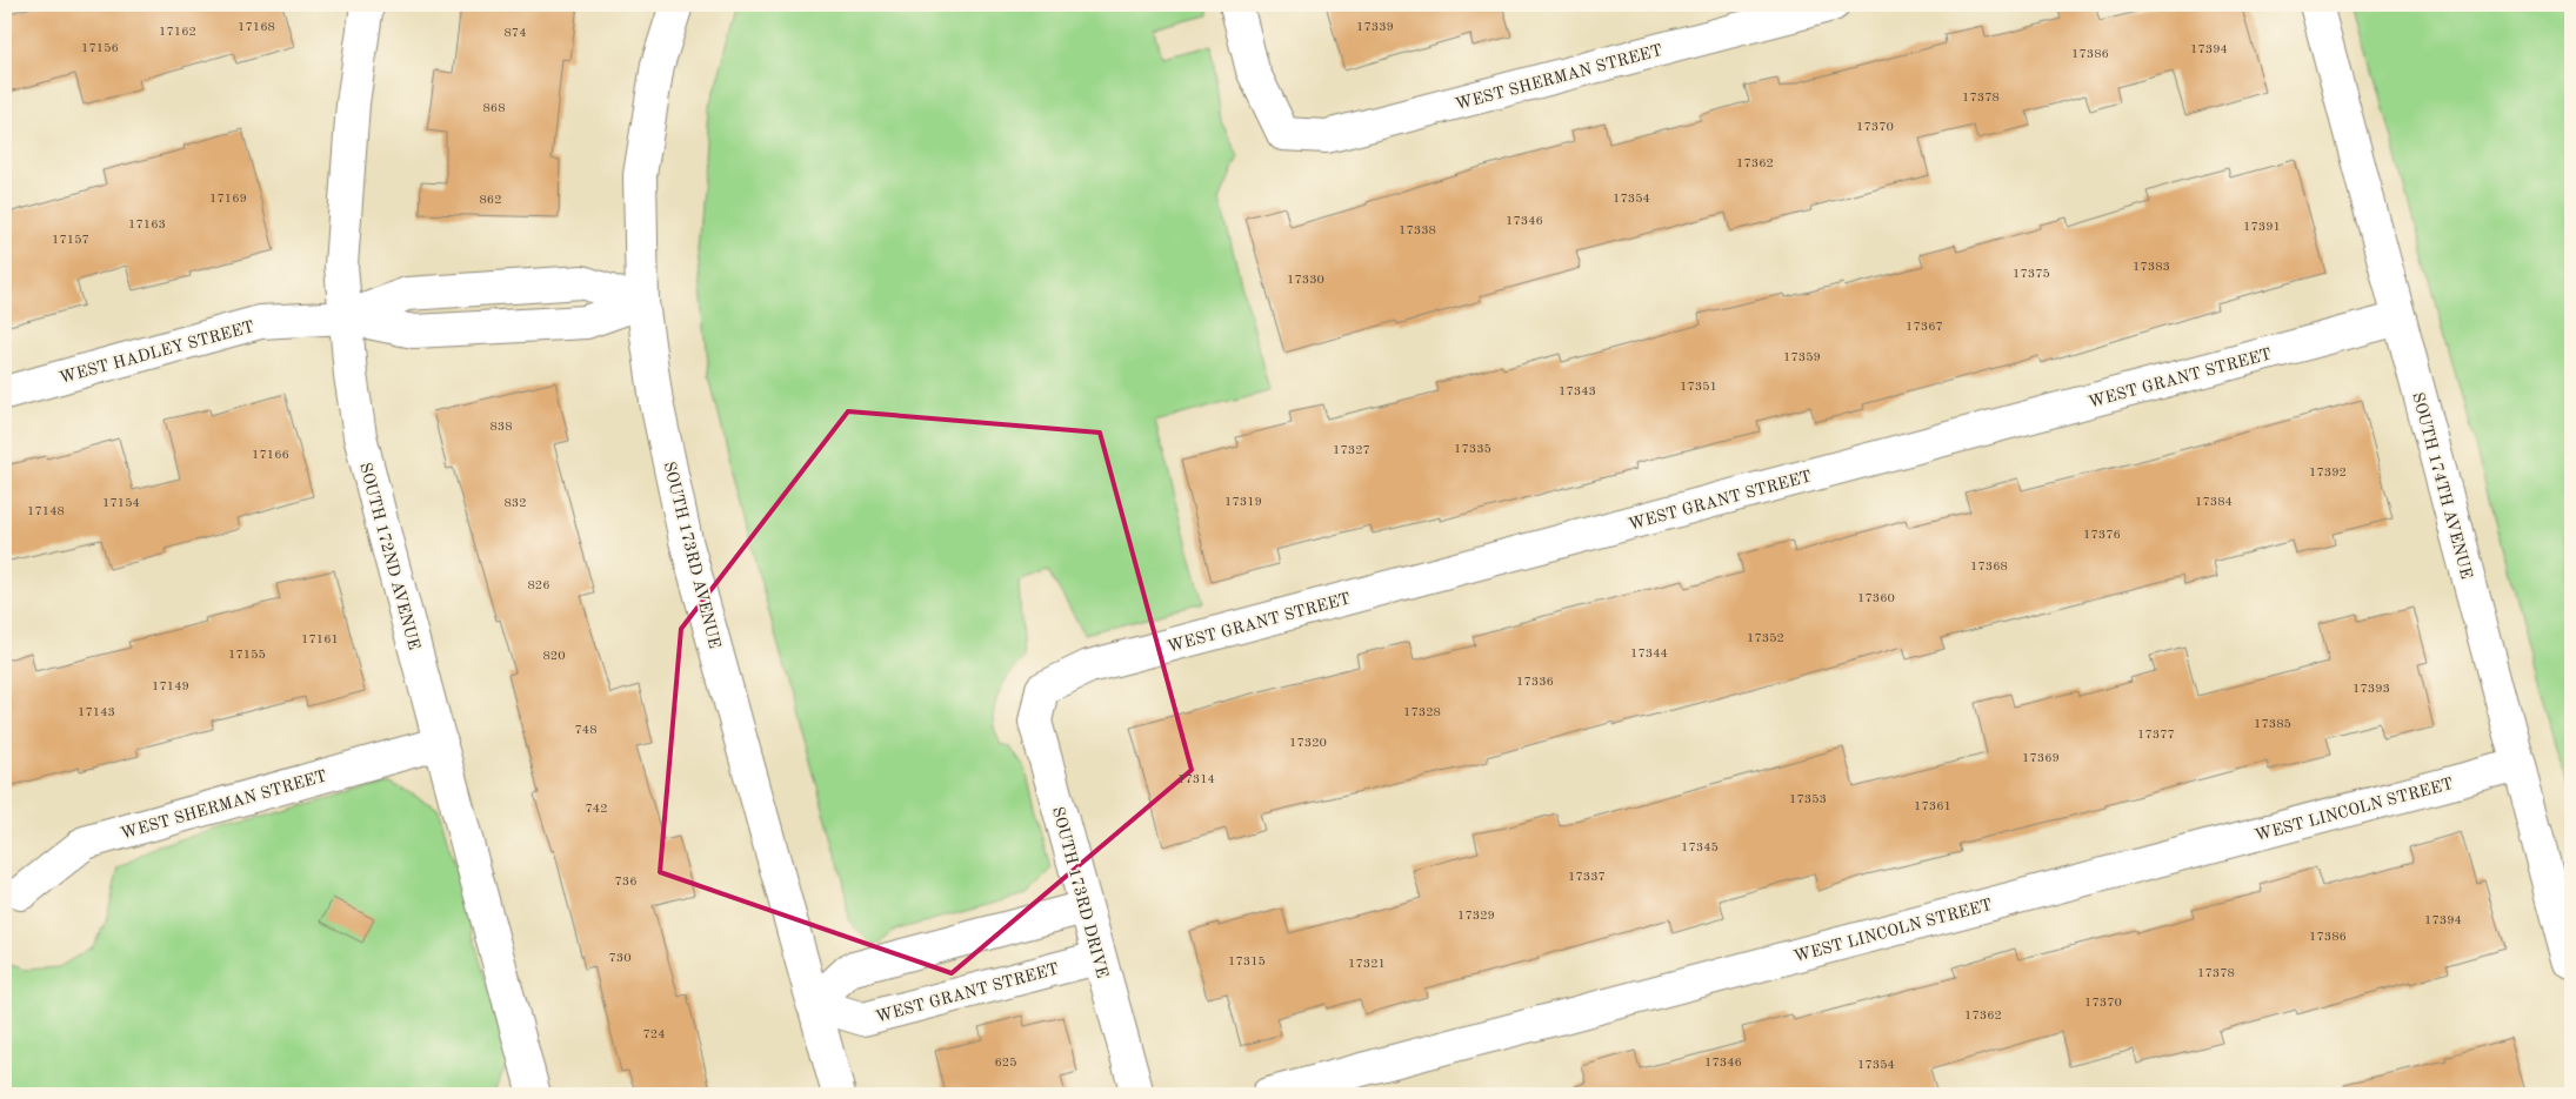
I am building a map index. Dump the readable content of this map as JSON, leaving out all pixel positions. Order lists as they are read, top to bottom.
{
  "streets": {
    "street": [
      "WEST SHERMAN STREET",
      "WEST HADLEY STREET",
      "WEST GRANT STREET",
      "SOUTH 174TH AVENUE",
      "SOUTH 173RD AVENUE",
      "SOUTH 172ND AVENUE",
      "WEST LINCOLN STREET",
      "SOUTH 173RD DRIVE"
    ]
  },
  "crossings": [
    ["WEST SHERMAN STREET", "SOUTH 172ND AVENUE"],
    ["WEST HADLEY STREET", "SOUTH 173RD AVENUE"],
    ["WEST HADLEY STREET", "SOUTH 172ND AVENUE"],
    ["WEST GRANT STREET", "SOUTH 174TH AVENUE"],
    ["WEST GRANT STREET", "SOUTH 173RD AVENUE"],
    ["WEST GRANT STREET", "SOUTH 173RD DRIVE"],
    ["SOUTH 174TH AVENUE", "WEST LINCOLN STREET"]
  ],
  "house_numbers": [
    "17168",
    "17339",
    "17162",
    "874",
    "17156",
    "17394",
    "17386",
    "17378",
    "868",
    "17370",
    "17362",
    "17169",
    "17354",
    "862",
    "17346",
    "17163",
    "17391",
    "17338",
    "17157",
    "17383",
    "17375",
    "17330",
    "17367",
    "17359",
    "17351",
    "17343",
    "838",
    "17335",
    "17327",
    "17166",
    "17392",
    "17319",
    "17384",
    "17154",
    "832",
    "17148",
    "17376",
    "17368",
    "826",
    "17360",
    "17352",
    "17161",
    "17344",
    "17155",
    "820",
    "17336",
    "17149",
    "17393",
    "17143",
    "17328",
    "17385",
    "748",
    "17377",
    "17320",
    "17369",
    "17314",
    "17353",
    "17361",
    "742",
    "17345",
    "17337",
    "736",
    "17329",
    "17394",
    "17386",
    "730",
    "17315",
    "17321",
    "17378",
    "17370",
    "17362",
    "724",
    "625",
    "17346",
    "17354"
  ]
}
